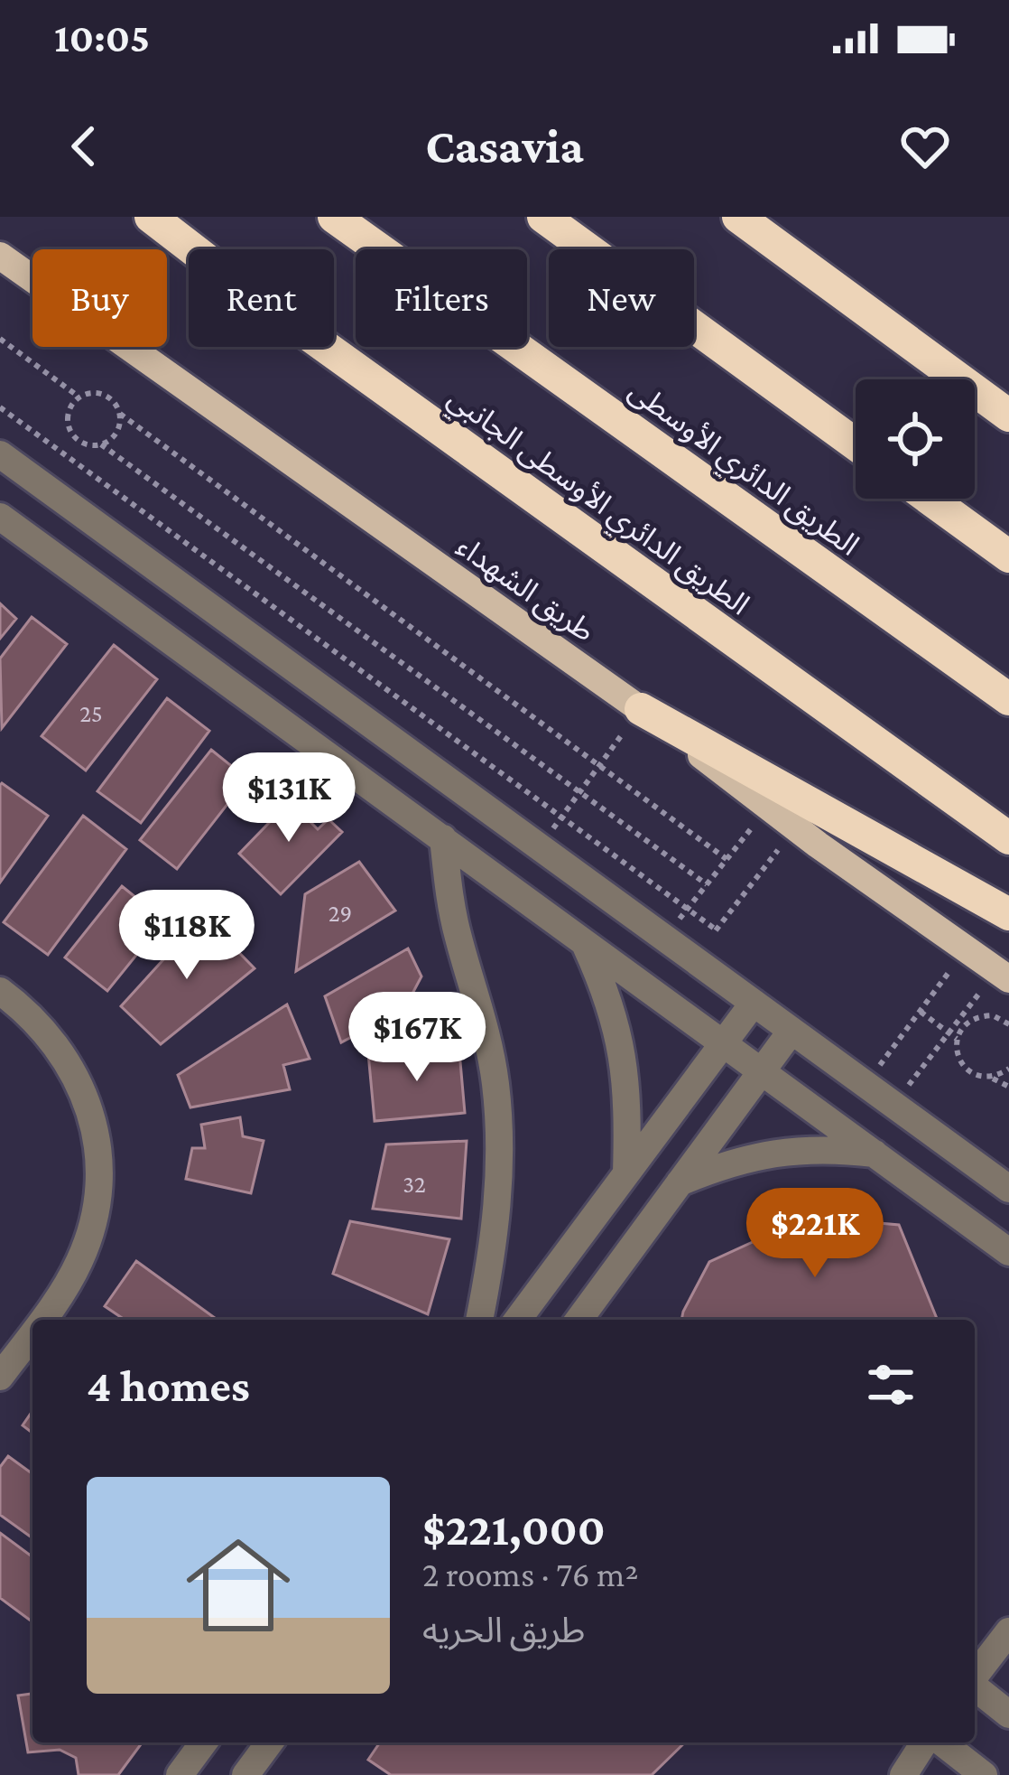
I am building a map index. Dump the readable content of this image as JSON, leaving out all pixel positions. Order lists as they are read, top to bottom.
{
  "streets": {
    "highway": ["الطريق الدائري الأوسطى", "الطريق الدائري الأوسطى الجانبي"],
    "main road": ["طريق الشهداء"]
  },
  "house_numbers": ["25", "29", "32"],
  "page": {
    "status": "10:05",
    "header": "Casavia",
    "chip": [
      "Buy",
      "Rent",
      "Filters",
      "New"
    ],
    "price": [
      "$131K",
      "$118K",
      "$167K",
      "$221K"
    ],
    "heading": "4 homes",
    "list": [
      {
        "name": "$221,000",
        "note": "2 rooms · 76 m² · طريق الحريه"
      }
    ]
  }
}
